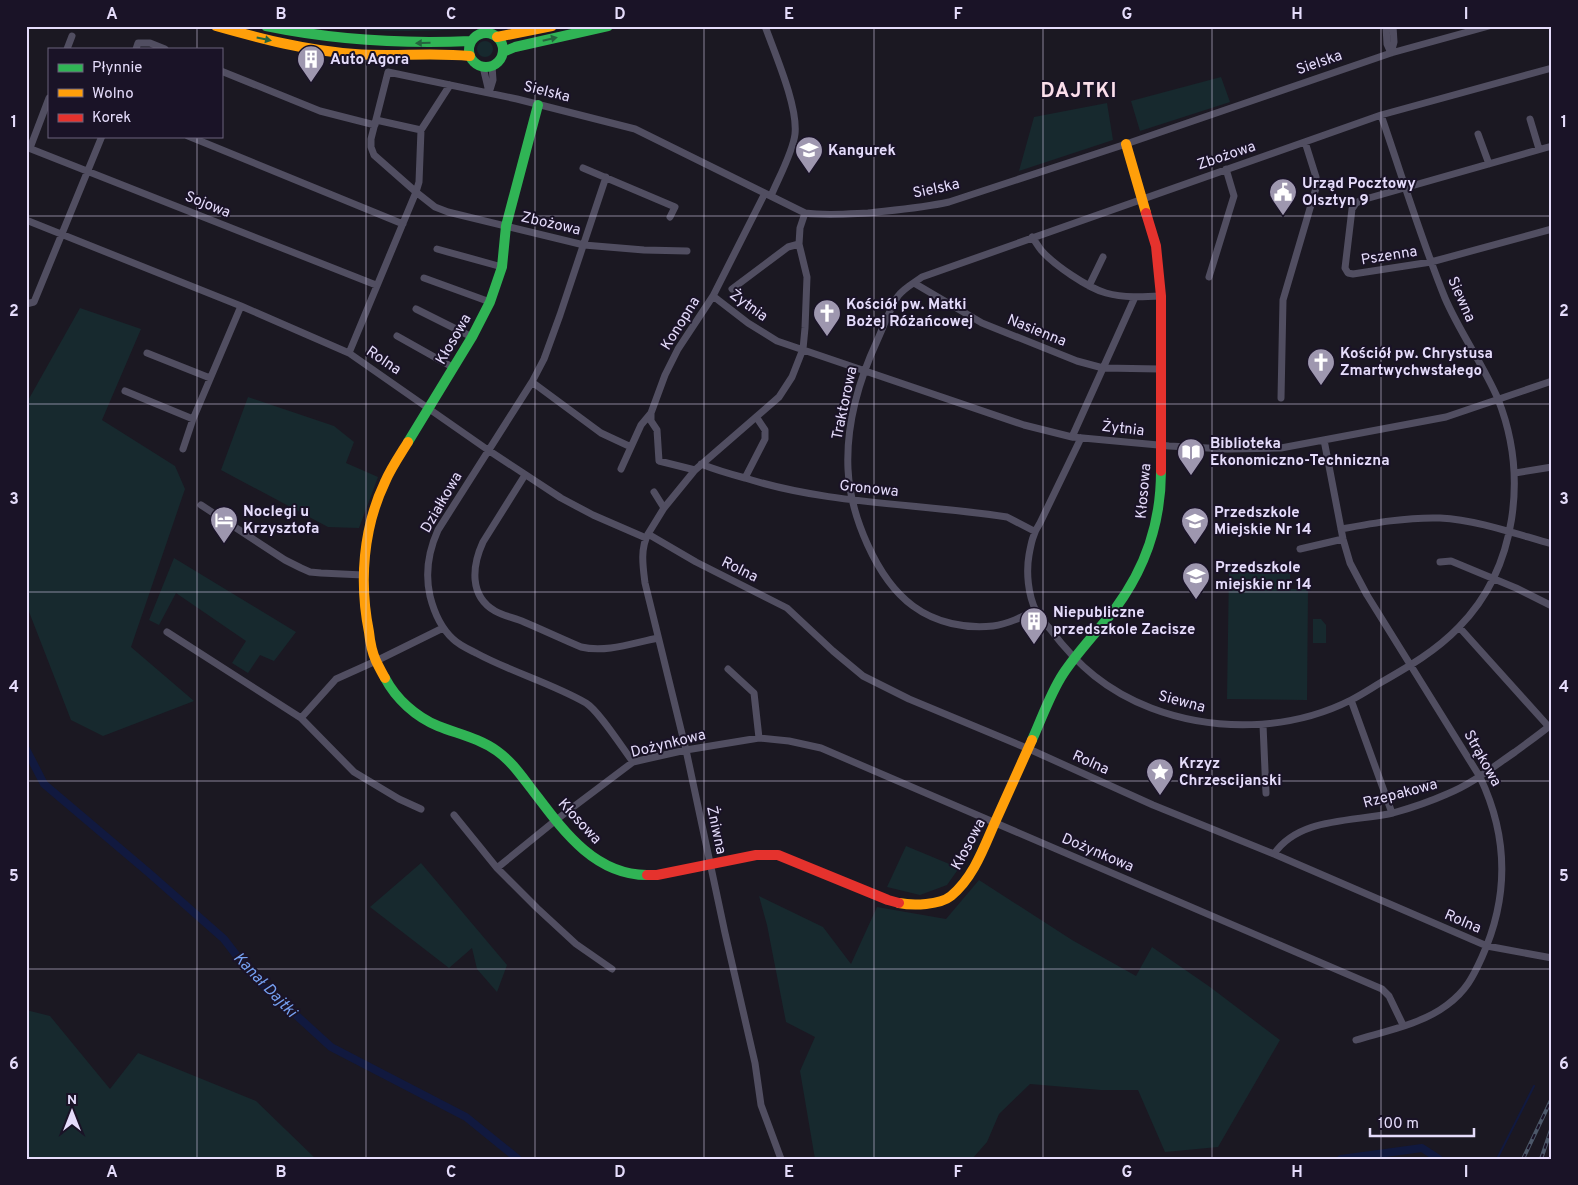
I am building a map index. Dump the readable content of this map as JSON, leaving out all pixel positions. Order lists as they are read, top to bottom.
{
  "streets": {
    "street": [
      "Sielska",
      "Zbożowa",
      "Sojowa",
      "Pszenna",
      "Siewna",
      "Żytnia",
      "Konopna",
      "Nasienna",
      "Kłosowa",
      "Rolna",
      "Traktorowa",
      "Gronowa",
      "Działkowa",
      "Dożynkowa",
      "Strąkowa",
      "Rzepakowa",
      "Żniwna"
    ]
  },
  "crossings": [
    ["Sielska", "Zbożowa"],
    ["Sielska", "Konopna"],
    ["Sielska", "Kłosowa"],
    ["Sielska", "Żniwna"],
    ["Zbożowa", "Siewna"],
    ["Zbożowa", "Nasienna"],
    ["Zbożowa", "Kłosowa"],
    ["Zbożowa", "Traktorowa"],
    ["Zbożowa", "Działkowa"],
    ["Pszenna", "Siewna"],
    ["Siewna", "Żytnia"],
    ["Siewna", "Kłosowa"],
    ["Siewna", "Traktorowa"],
    ["Siewna", "Gronowa"],
    ["Siewna", "Strąkowa"],
    ["Żytnia", "Konopna"],
    ["Żytnia", "Kłosowa"],
    ["Żytnia", "Traktorowa"],
    ["Żytnia", "Strąkowa"],
    ["Żytnia", "Żniwna"],
    ["Nasienna", "Kłosowa"],
    ["Nasienna", "Traktorowa"],
    ["Kłosowa", "Rolna"],
    ["Kłosowa", "Dożynkowa"],
    ["Kłosowa", "Żniwna"],
    ["Rolna", "Działkowa"],
    ["Rolna", "Strąkowa"],
    ["Rolna", "Rzepakowa"],
    ["Rolna", "Żniwna"],
    ["Traktorowa", "Gronowa"],
    ["Gronowa", "Żniwna"],
    ["Działkowa", "Dożynkowa"],
    ["Dożynkowa", "Strąkowa"],
    ["Dożynkowa", "Żniwna"],
    ["Strąkowa", "Rzepakowa"]
  ],
  "districts": ["DAJTKI"],
  "water": ["Kanał Dajtki"],
  "places": {
    "building": ["Auto Agora", "Niepubliczne przedszkole Zacisze"],
    "school or university": ["Kangurek", "Przedszkole Miejskie Nr 14", "Przedszkole miejskie nr 14"],
    "public building": ["Urząd Pocztowy Olsztyn 9"],
    "church": ["Kościół pw. Matki Bożej Różańcowej", "Kościół pw. Chrystusa Zmartwychwstałego"],
    "library": ["Biblioteka Ekonomiczno-Techniczna"],
    "hotel": ["Noclegi u Krzysztofa"],
    "place": ["Krzyz Chrzescijanski"]
  },
  "legend": ["Płynnie", "Wolno", "Korek"],
  "scale_bar": "100 m",
  "north": "top",
  "grid": {
    "columns": [
      "A",
      "B",
      "C",
      "D",
      "E",
      "F",
      "G",
      "H",
      "I"
    ],
    "rows": [
      "1",
      "2",
      "3",
      "4",
      "5",
      "6"
    ]
  }
}
